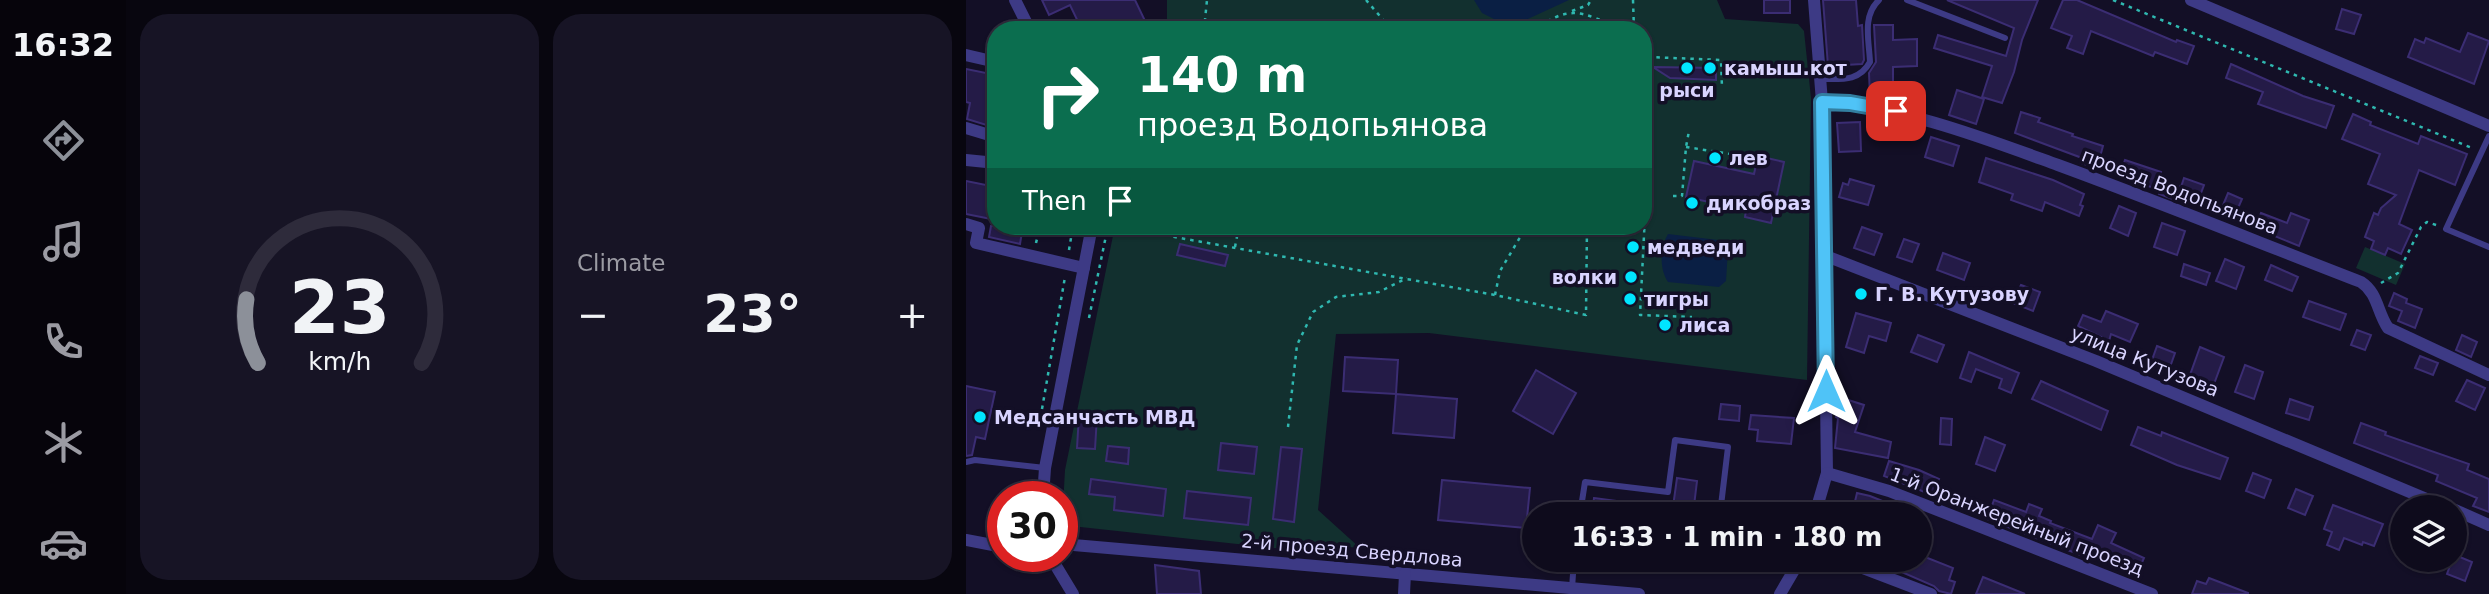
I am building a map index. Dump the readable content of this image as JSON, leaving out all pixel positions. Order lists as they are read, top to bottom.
{
  "streets": {
    "street": [
      "проезд Водопьянова",
      "улица Кутузова",
      "1-й Оранжерейный проезд",
      "2-й проезд Свердлова"
    ]
  },
  "places": [
    "рыси",
    "камыш.кот",
    "лев",
    "дикобраз",
    "медведи",
    "волки",
    "Г. В. Кутузову",
    "тигры",
    "лиса",
    "Медсанчасть МВД"
  ],
  "page": {
    "tabs": "16:32",
    "tile": "Climate",
    "turn": ["140 m", "проезд Водопьянова"],
    "then": "Then",
    "heat": ["−", "23°", "+"],
    "limit": "30",
    "trip": "16:33 · 1 min · 180 m",
    "gauge": ["23", "km/h"]
  }
}
